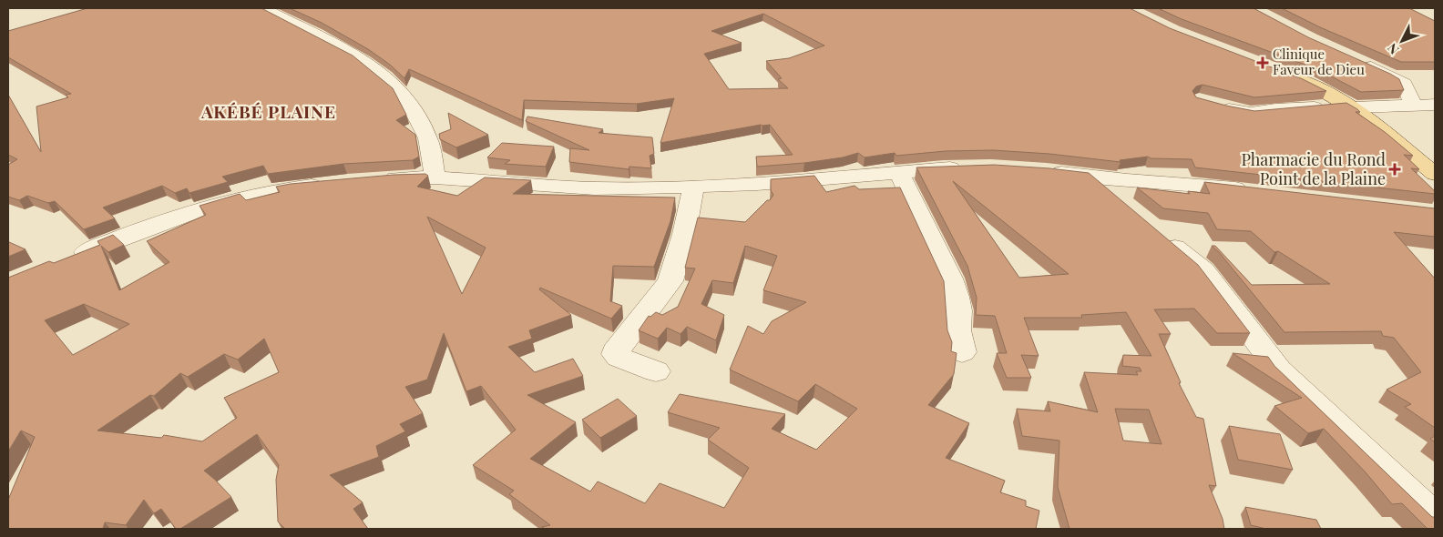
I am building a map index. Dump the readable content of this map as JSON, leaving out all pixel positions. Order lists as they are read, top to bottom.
{
  "districts": ["AKÉBÉ PLAINE"],
  "places": {
    "health": ["Clinique Faveur de Dieu", "Pharmacie du Rond Point de la Plaine"]
  },
  "north": "bottom left"
}
